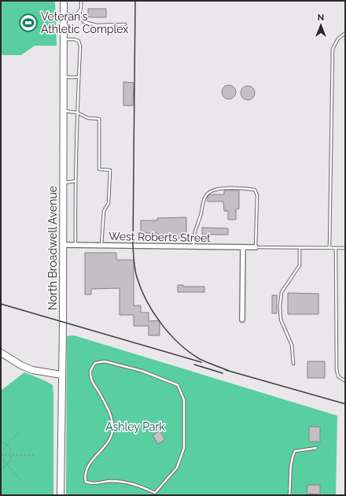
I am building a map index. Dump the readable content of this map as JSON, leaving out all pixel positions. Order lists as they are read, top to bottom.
{
  "streets": {
    "main road": ["North Broadwell Avenue"],
    "street": ["West Roberts Street"]
  },
  "crossings": [
    ["West Roberts Street", "North Broadwell Avenue"]
  ],
  "parks": ["Ashley Park"],
  "places": {
    "sports": ["Veteran's Athletic Complex"]
  },
  "north": "top"
}
